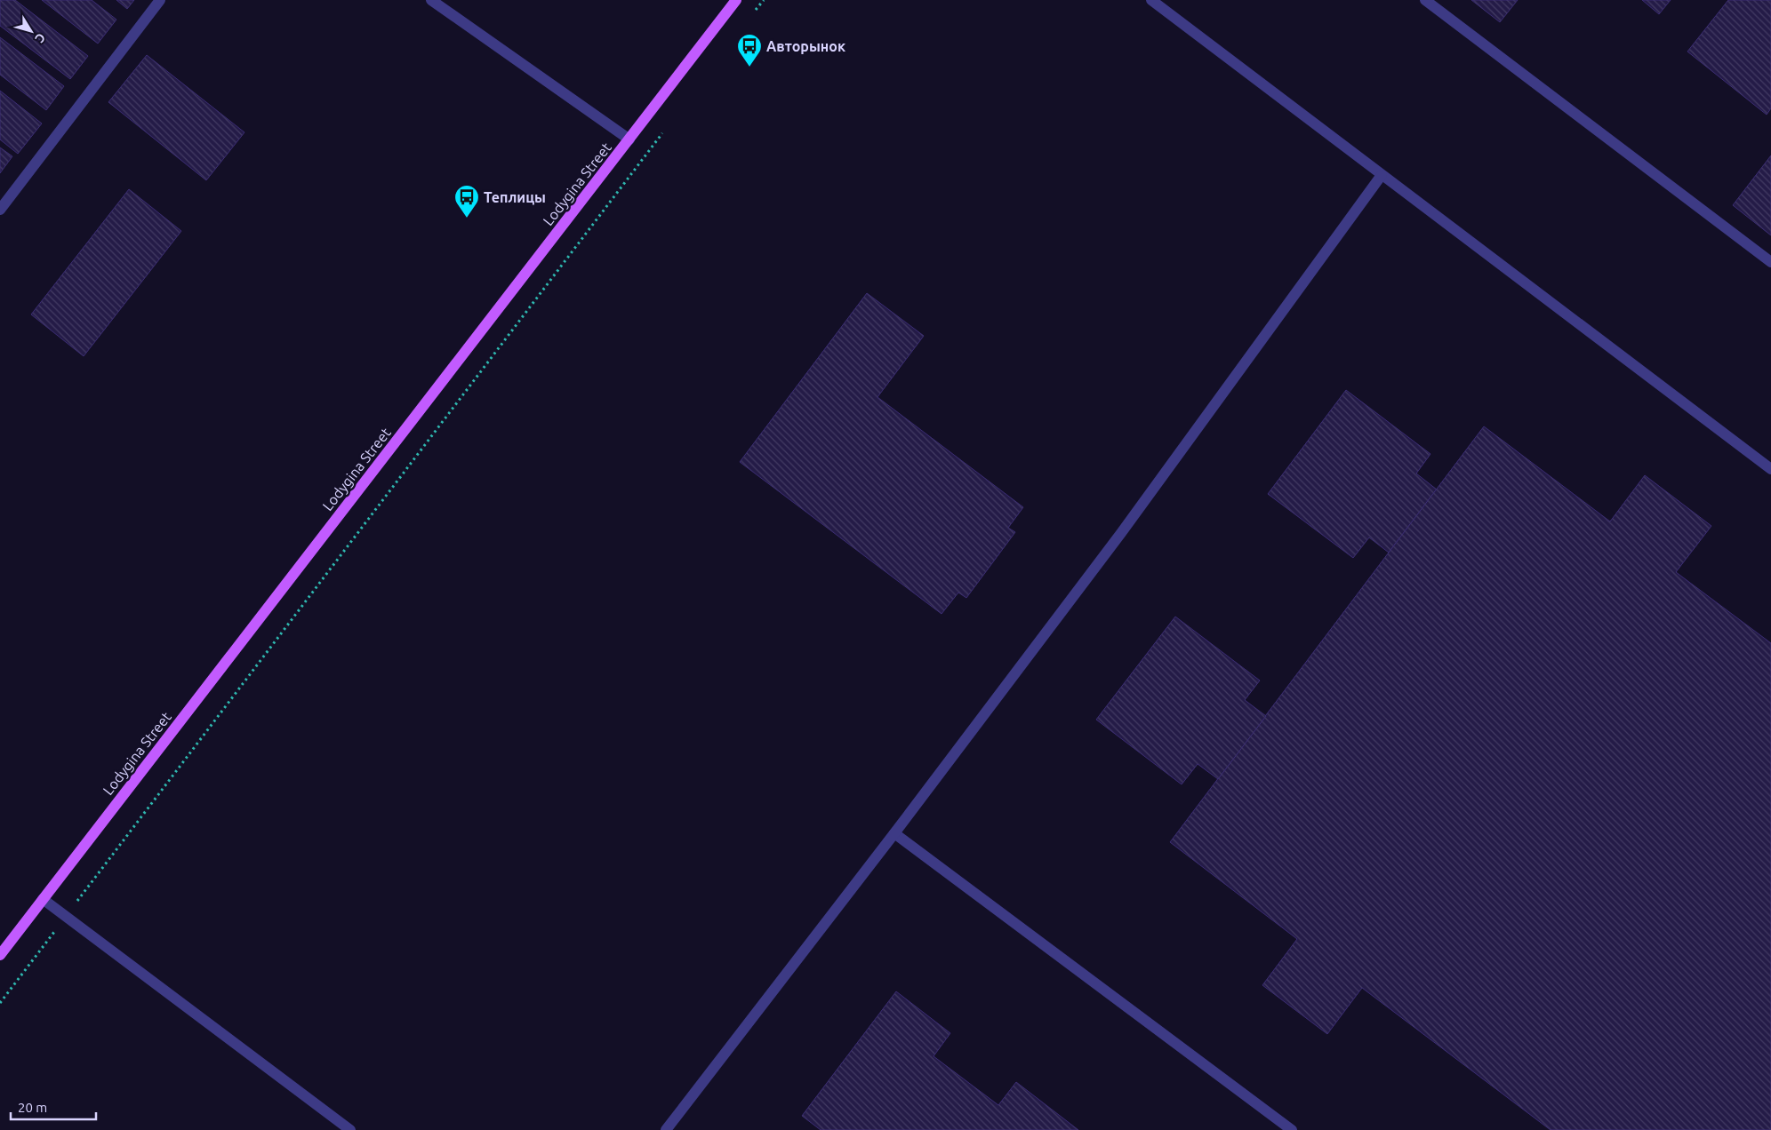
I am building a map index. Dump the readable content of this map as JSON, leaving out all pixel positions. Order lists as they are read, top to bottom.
{
  "streets": {
    "main road": ["Lodygina Street"]
  },
  "places": {
    "bus stop": ["Авторынок", "Теплицы"]
  },
  "scale_bar": "20 m",
  "north": "bottom right"
}
